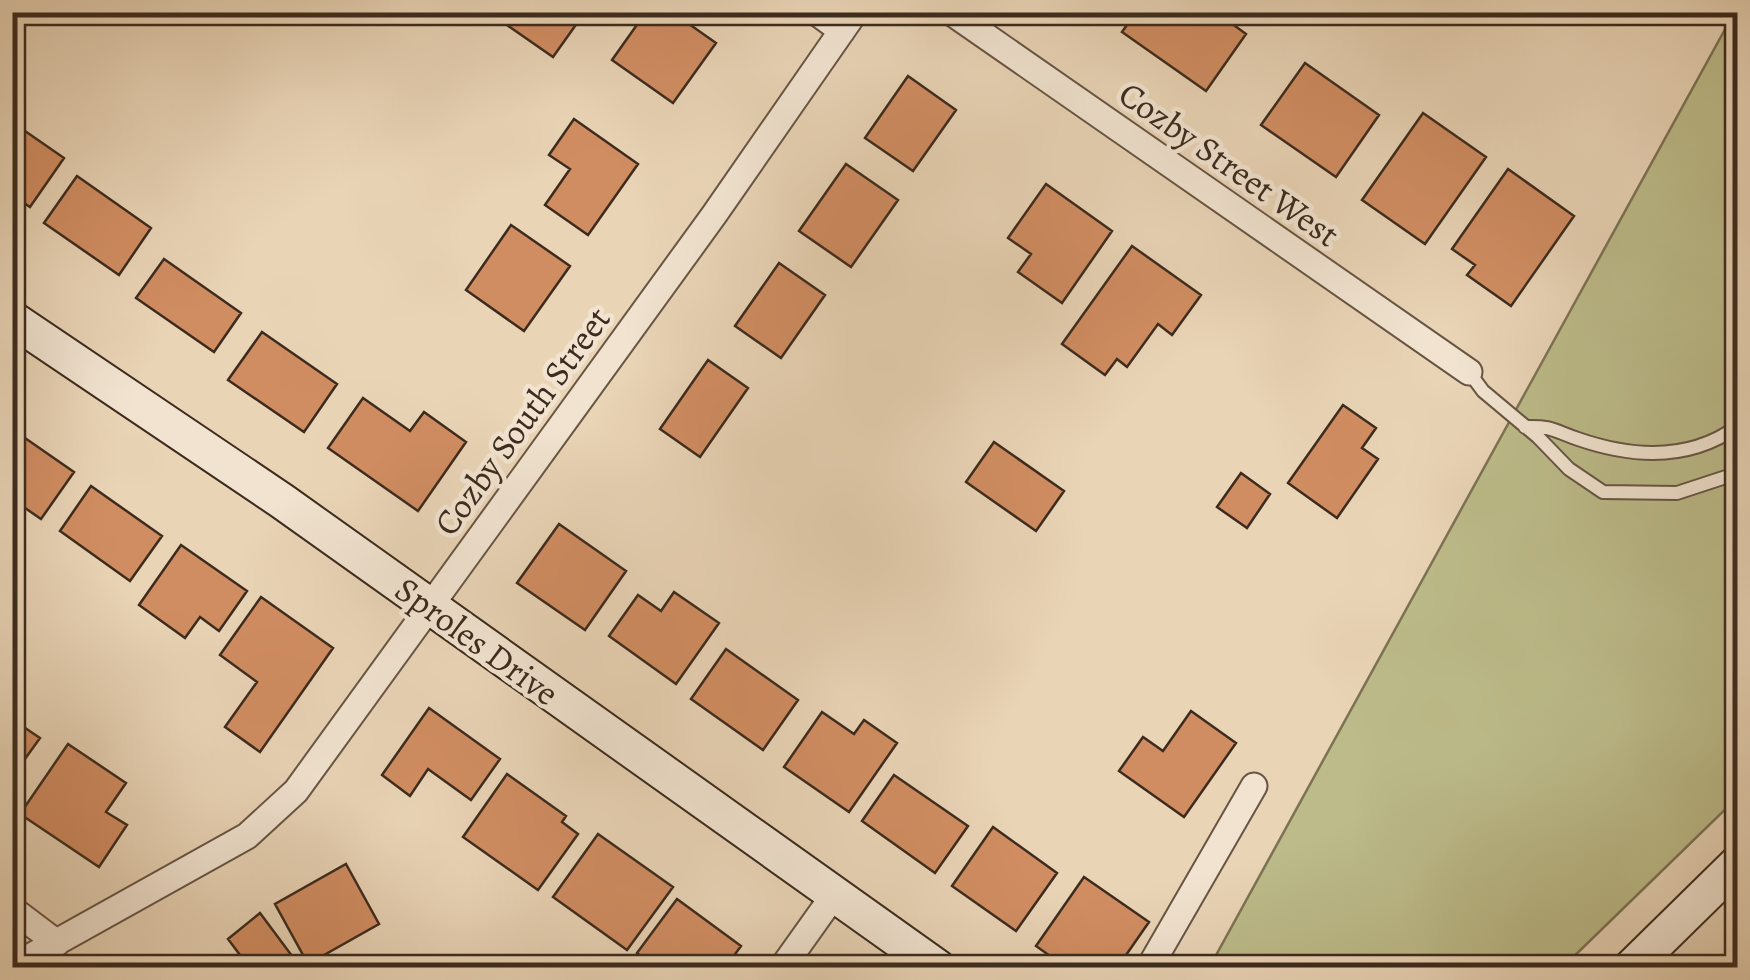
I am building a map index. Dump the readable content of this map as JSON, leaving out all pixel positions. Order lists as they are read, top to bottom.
{
  "streets": {
    "street": ["Cozby Street West", "Cozby South Street", "Sproles Drive"]
  },
  "crossings": [
    ["Cozby South Street", "Sproles Drive"]
  ]
}
